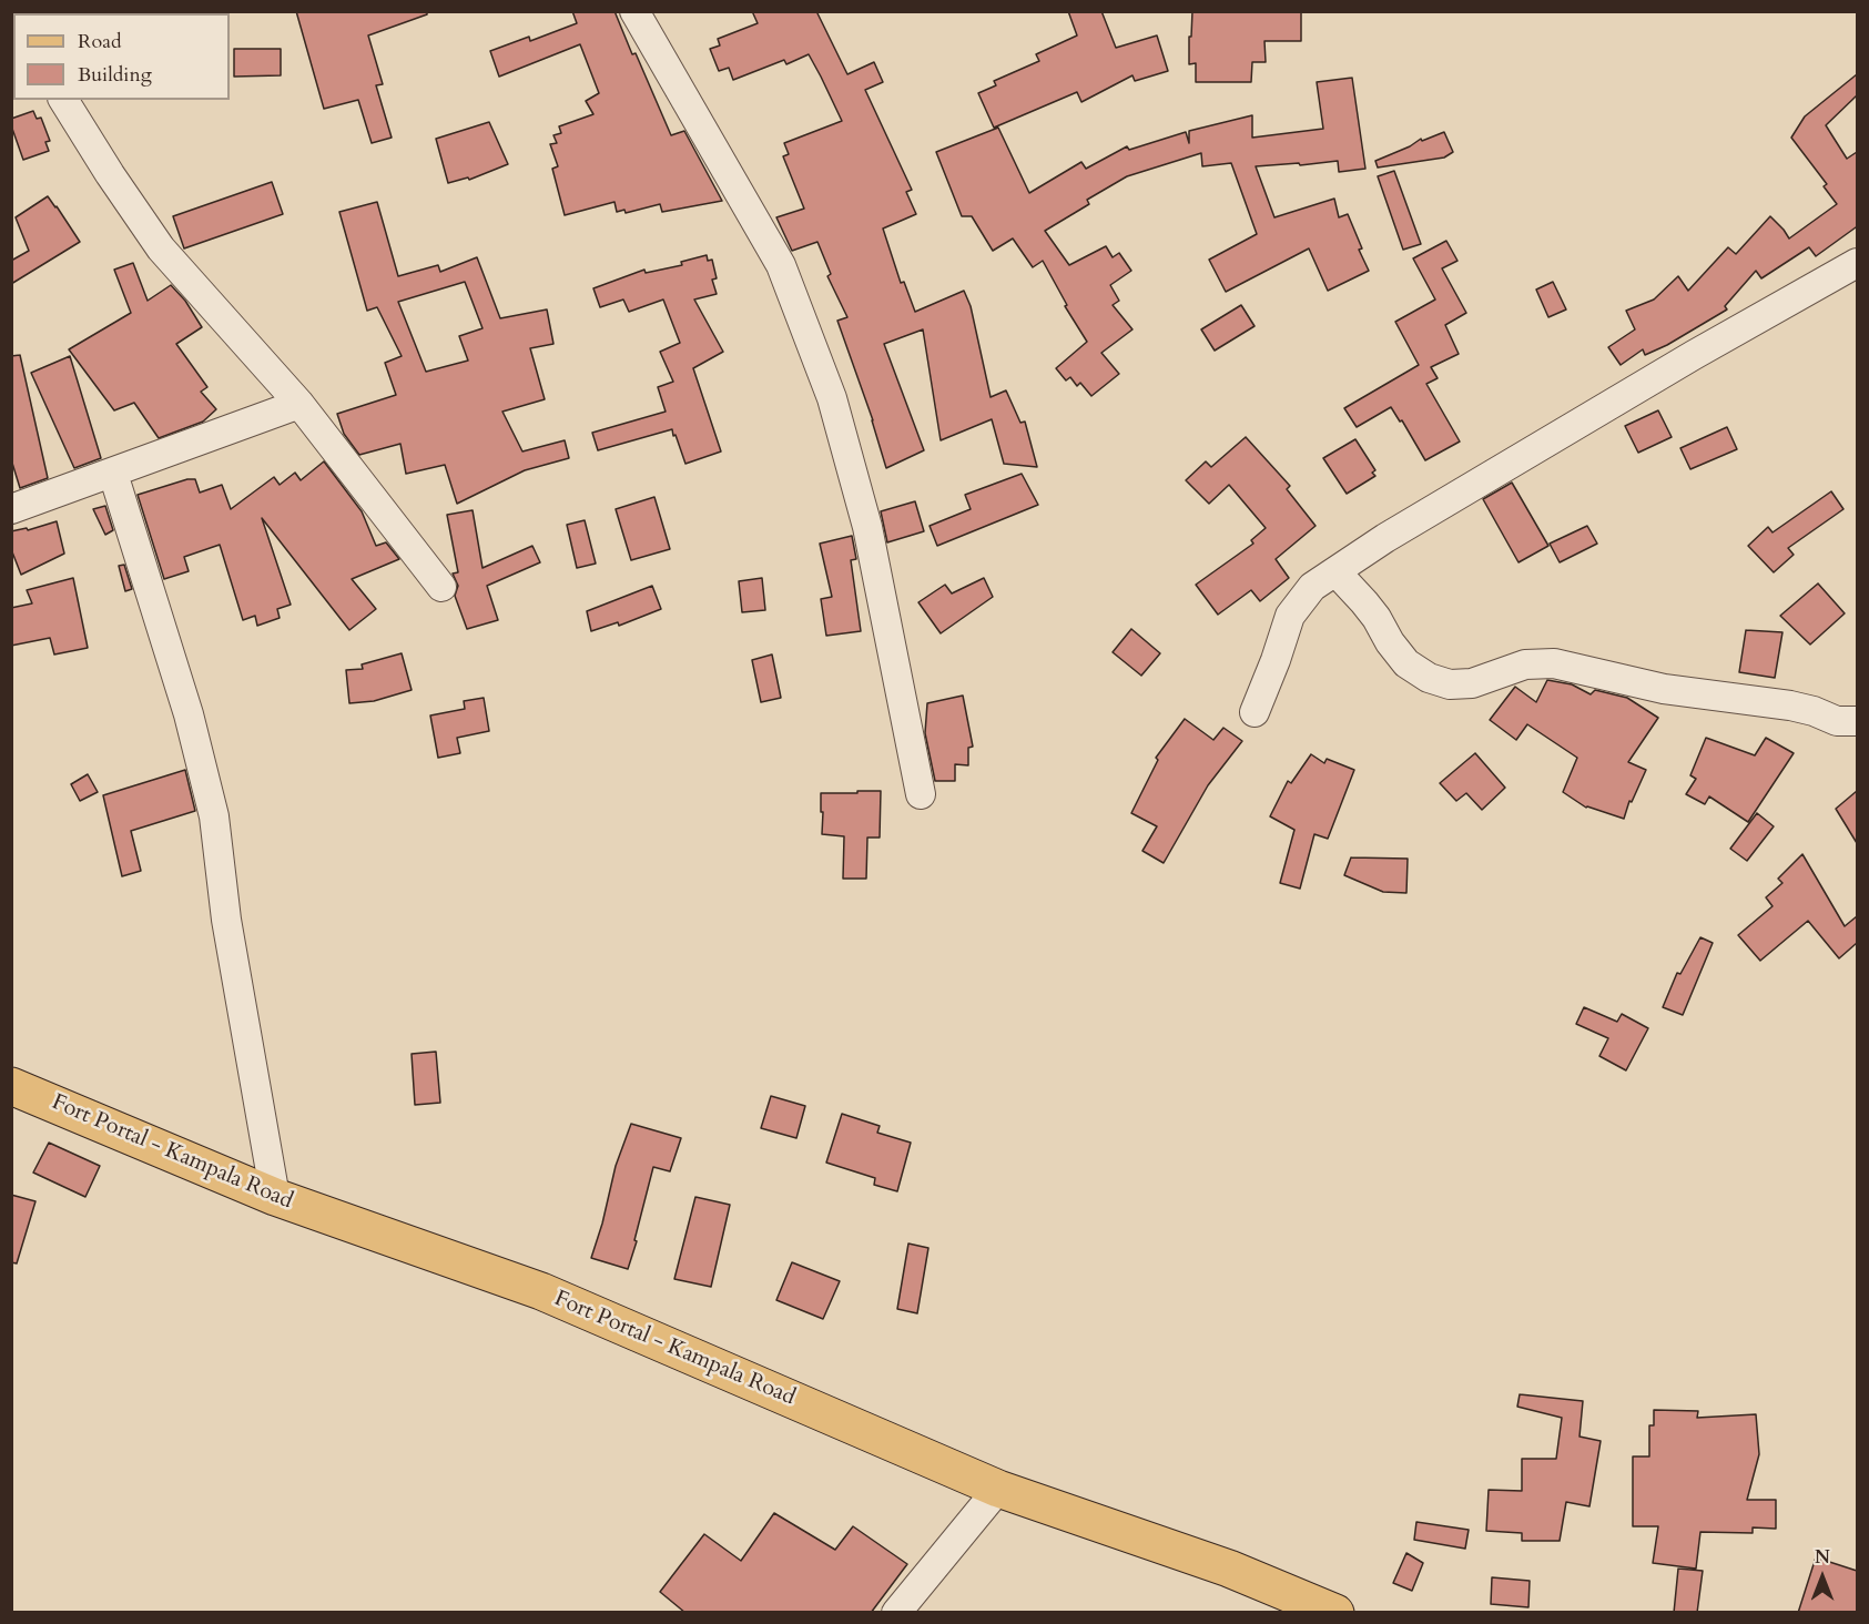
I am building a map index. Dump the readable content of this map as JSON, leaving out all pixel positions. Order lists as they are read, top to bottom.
{
  "streets": {
    "main road": ["Fort Portal - Kampala Road"]
  },
  "legend": ["Road", "Building"],
  "north": "top"
}
